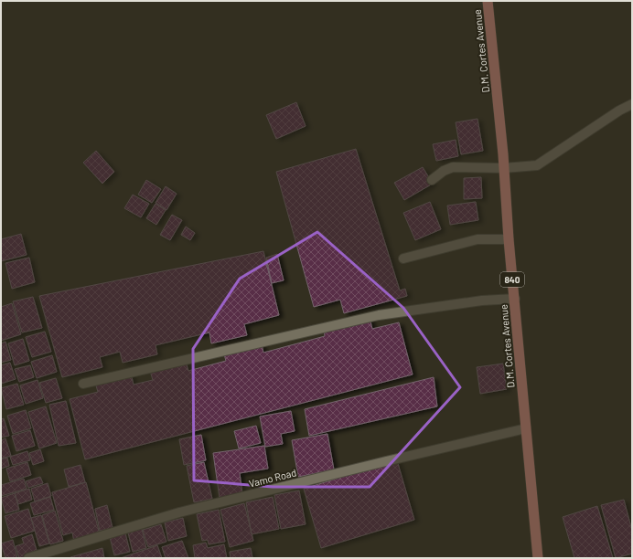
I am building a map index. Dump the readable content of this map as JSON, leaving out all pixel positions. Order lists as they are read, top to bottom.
{
  "streets": {
    "highway": ["D.M. Cortes Avenue", "840"],
    "street": ["Vamo Road"]
  },
  "crossings": [
    ["D.M. Cortes Avenue", "Vamo Road"]
  ]
}
